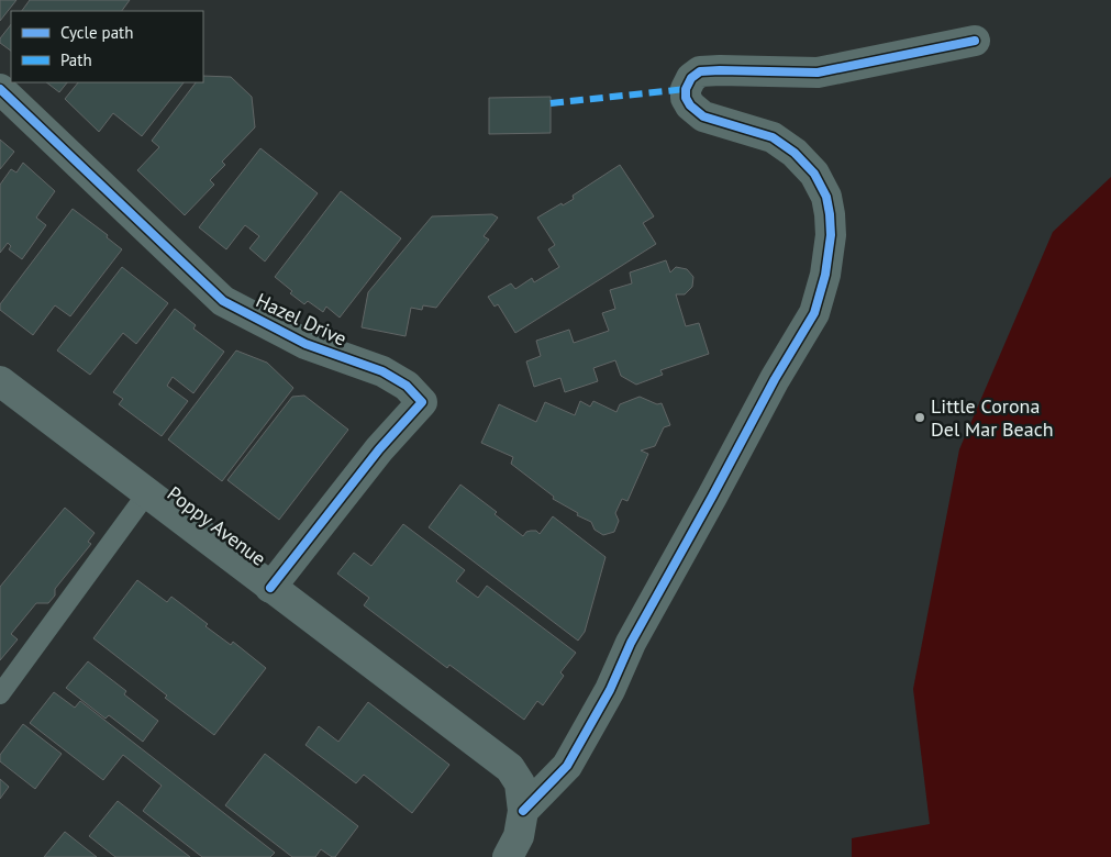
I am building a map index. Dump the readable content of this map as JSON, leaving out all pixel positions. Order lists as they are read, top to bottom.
{
  "streets": {
    "street": ["Hazel Drive", "Poppy Avenue"]
  },
  "crossings": [
    ["Hazel Drive", "Poppy Avenue"]
  ],
  "places": ["Little Corona Del Mar Beach"],
  "legend": ["Cycle path", "Path"]
}
